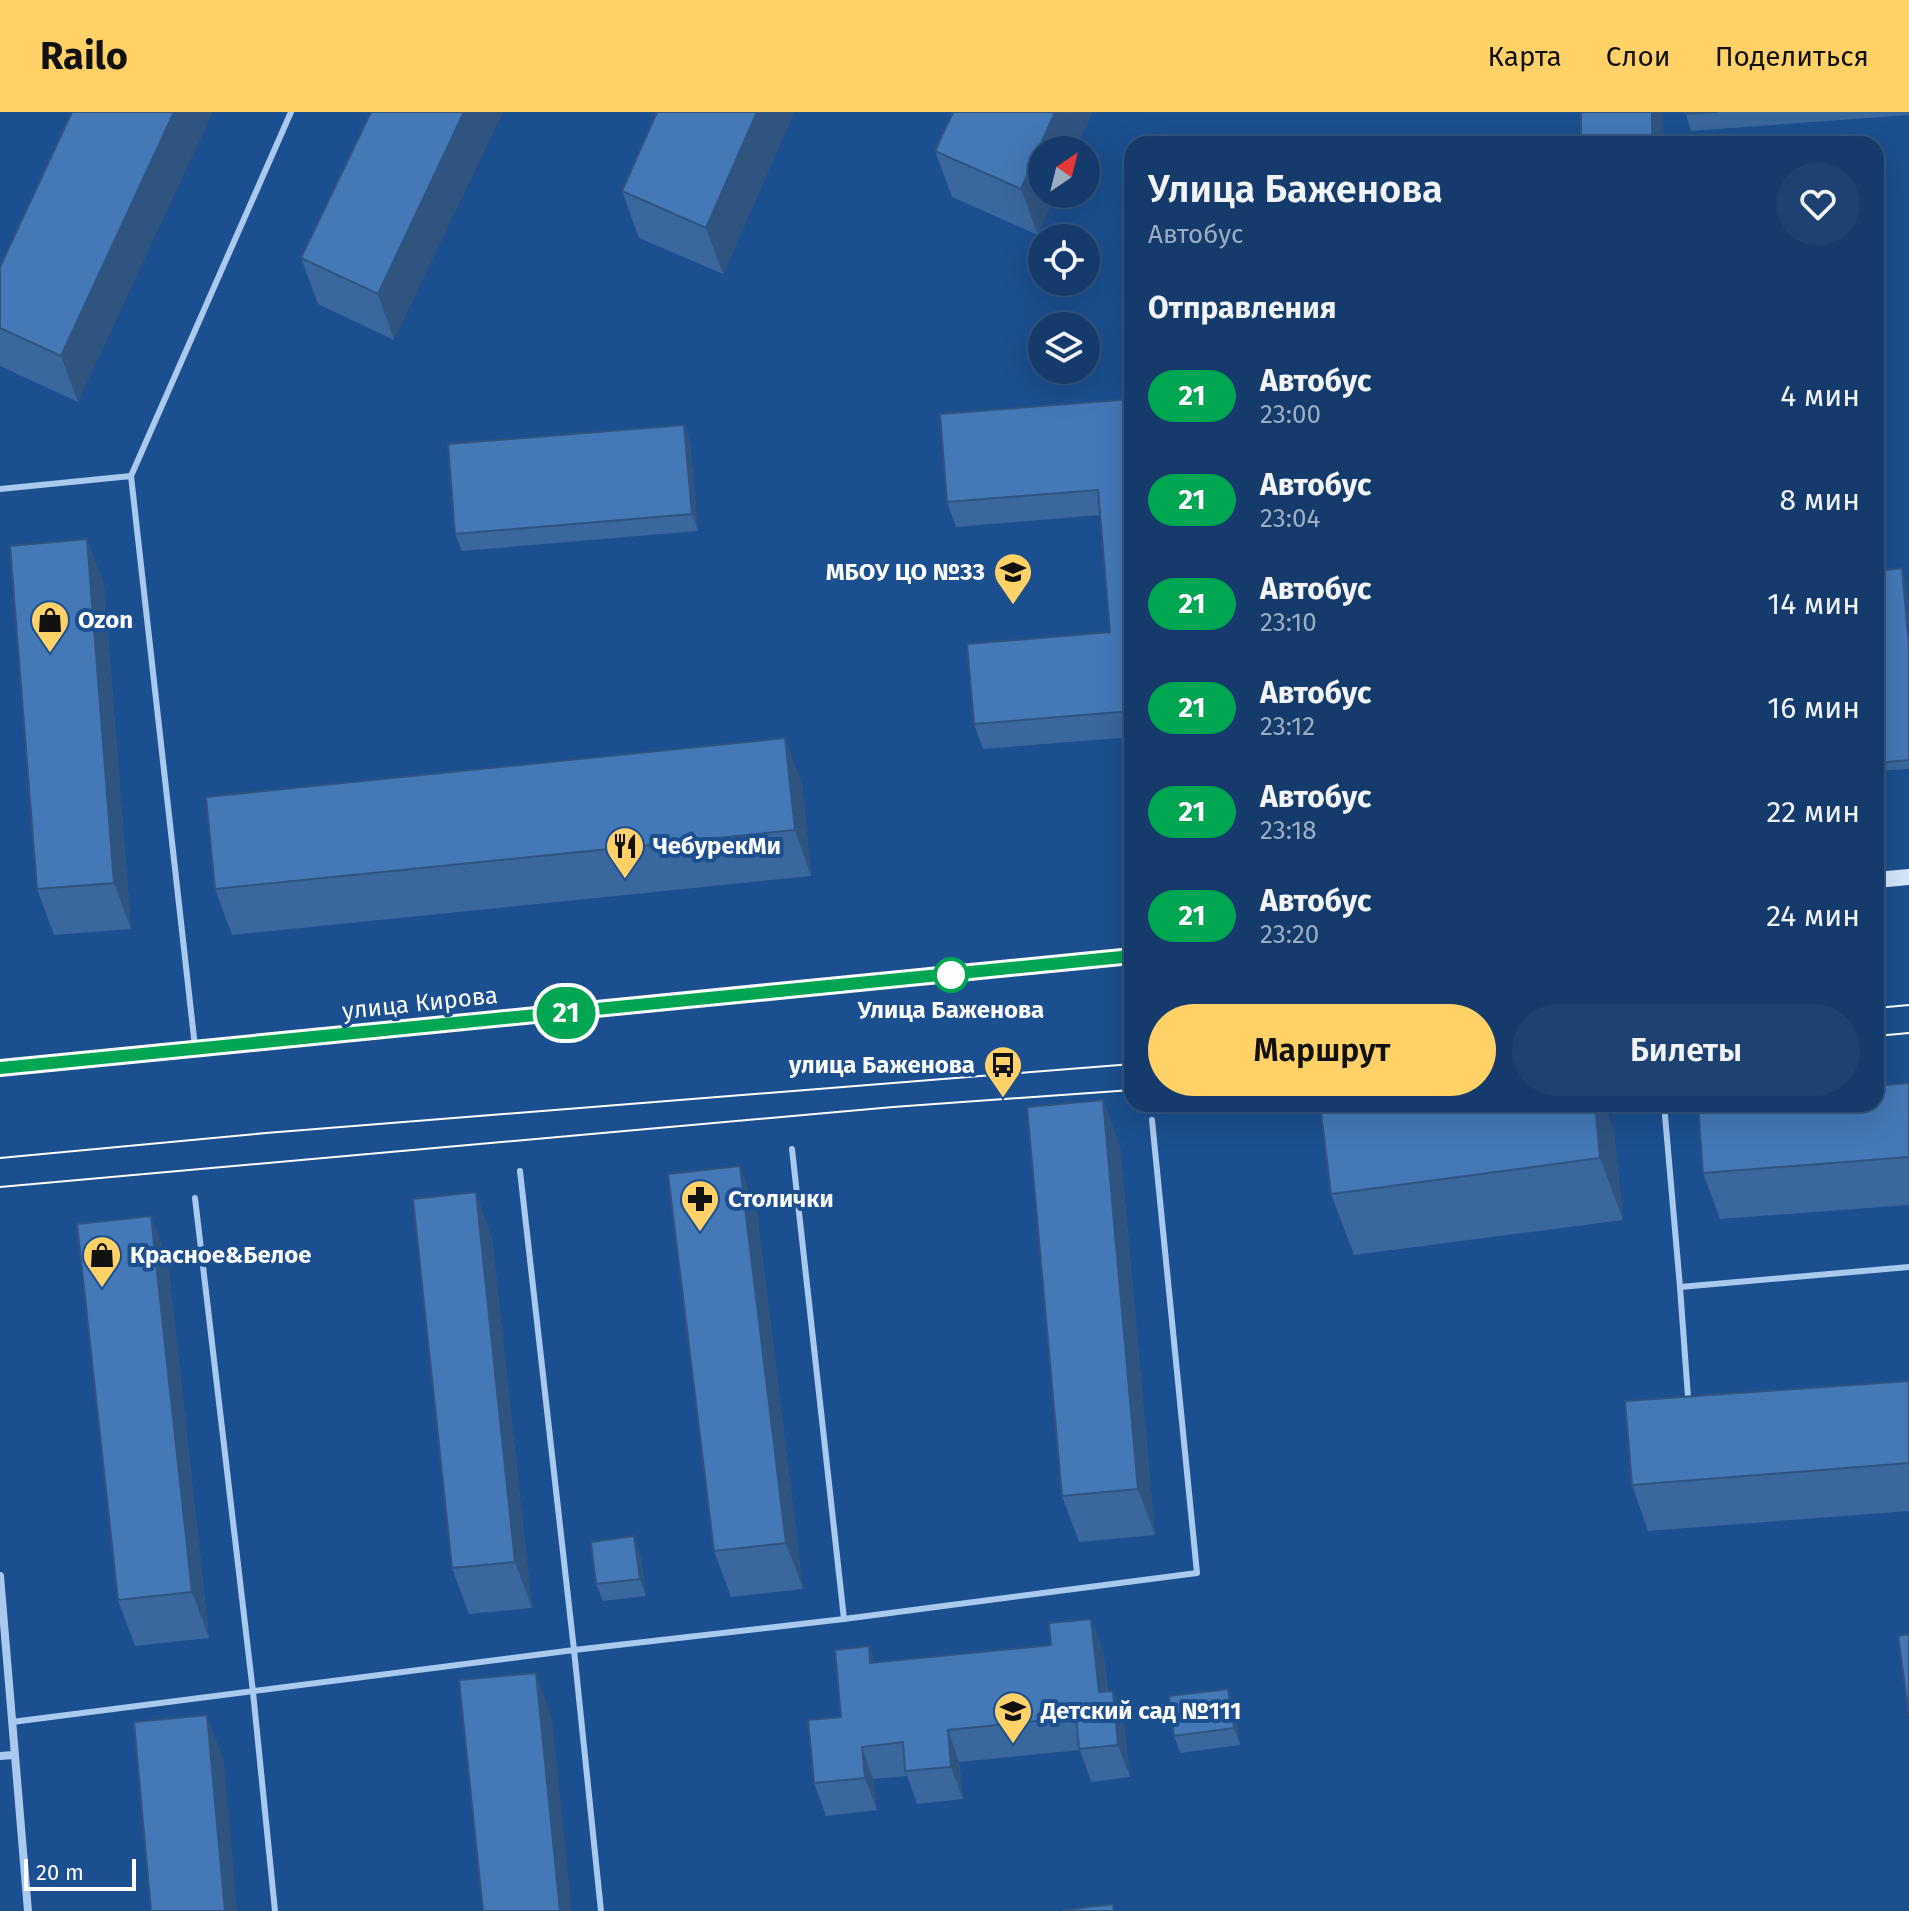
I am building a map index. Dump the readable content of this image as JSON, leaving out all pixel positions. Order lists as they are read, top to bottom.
{
  "streets": {
    "street": ["улица Кирова"]
  },
  "places": {
    "school or university": ["МБОУ ЦО №33", "Детский сад №111"],
    "shop": ["Ozon", "Красное&Белое"],
    "restaurant": ["ЧебурекМи"],
    "other": ["Улица Баженова"],
    "bus stop": ["улица Баженова"],
    "pharmacy": ["Столички"]
  },
  "lines": ["bus line 21"],
  "scale_bar": "20 m",
  "north": "top right",
  "page": {
    "header": "Railo",
    "nav": ["Карта", "Слои", "Поделиться"],
    "on_map": "21",
    "heading": [
      ["Улица Баженова", "Автобус"],
      "Отправления"
    ],
    "list": [
      {
        "mark": "21",
        "name": "Автобус",
        "note": "23:00",
        "value": "4 мин"
      },
      {
        "mark": "21",
        "name": "Автобус",
        "note": "23:04",
        "value": "8 мин"
      },
      {
        "mark": "21",
        "name": "Автобус",
        "note": "23:10",
        "value": "14 мин"
      },
      {
        "mark": "21",
        "name": "Автобус",
        "note": "23:12",
        "value": "16 мин"
      },
      {
        "mark": "21",
        "name": "Автобус",
        "note": "23:18",
        "value": "22 мин"
      },
      {
        "mark": "21",
        "name": "Автобус",
        "note": "23:20",
        "value": "24 мин"
      }
    ],
    "buttons": ["Маршрут", "Билеты"],
    "scale": "20 m"
  }
}
